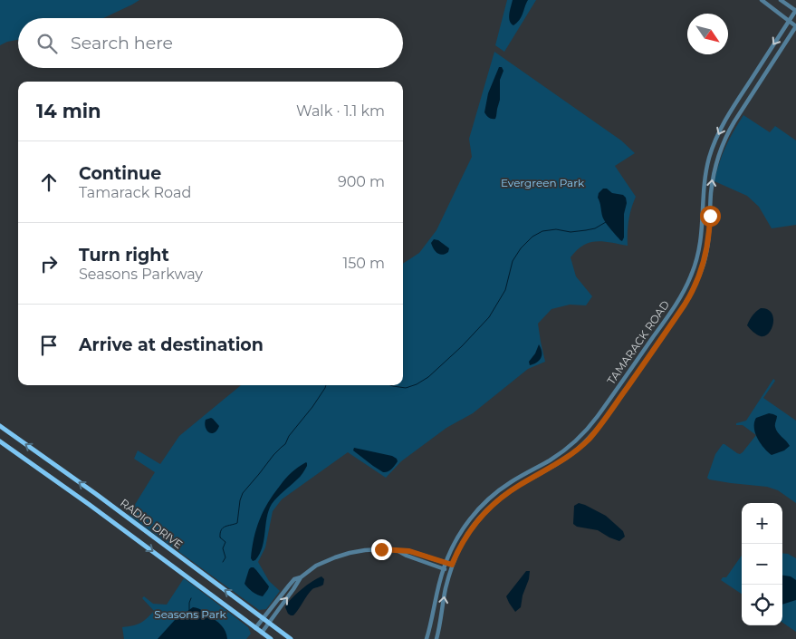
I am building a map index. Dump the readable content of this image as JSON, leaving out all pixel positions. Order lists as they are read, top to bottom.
{
  "streets": {
    "main road": ["RADIO DRIVE"],
    "street": ["TAMARACK ROAD"]
  },
  "parks": ["Evergreen Park", "Seasons Park"],
  "north": "bottom right",
  "page": {
    "search": "Search here",
    "heading": ["14 min", "Walk · 1.1 km"],
    "list": [
      ["Continue", "Tamarack Road", "900 m"],
      ["Turn right", "Seasons Parkway", "150 m"],
      "Arrive at destination"
    ],
    "map_buttons": ["+", "−"]
  }
}
